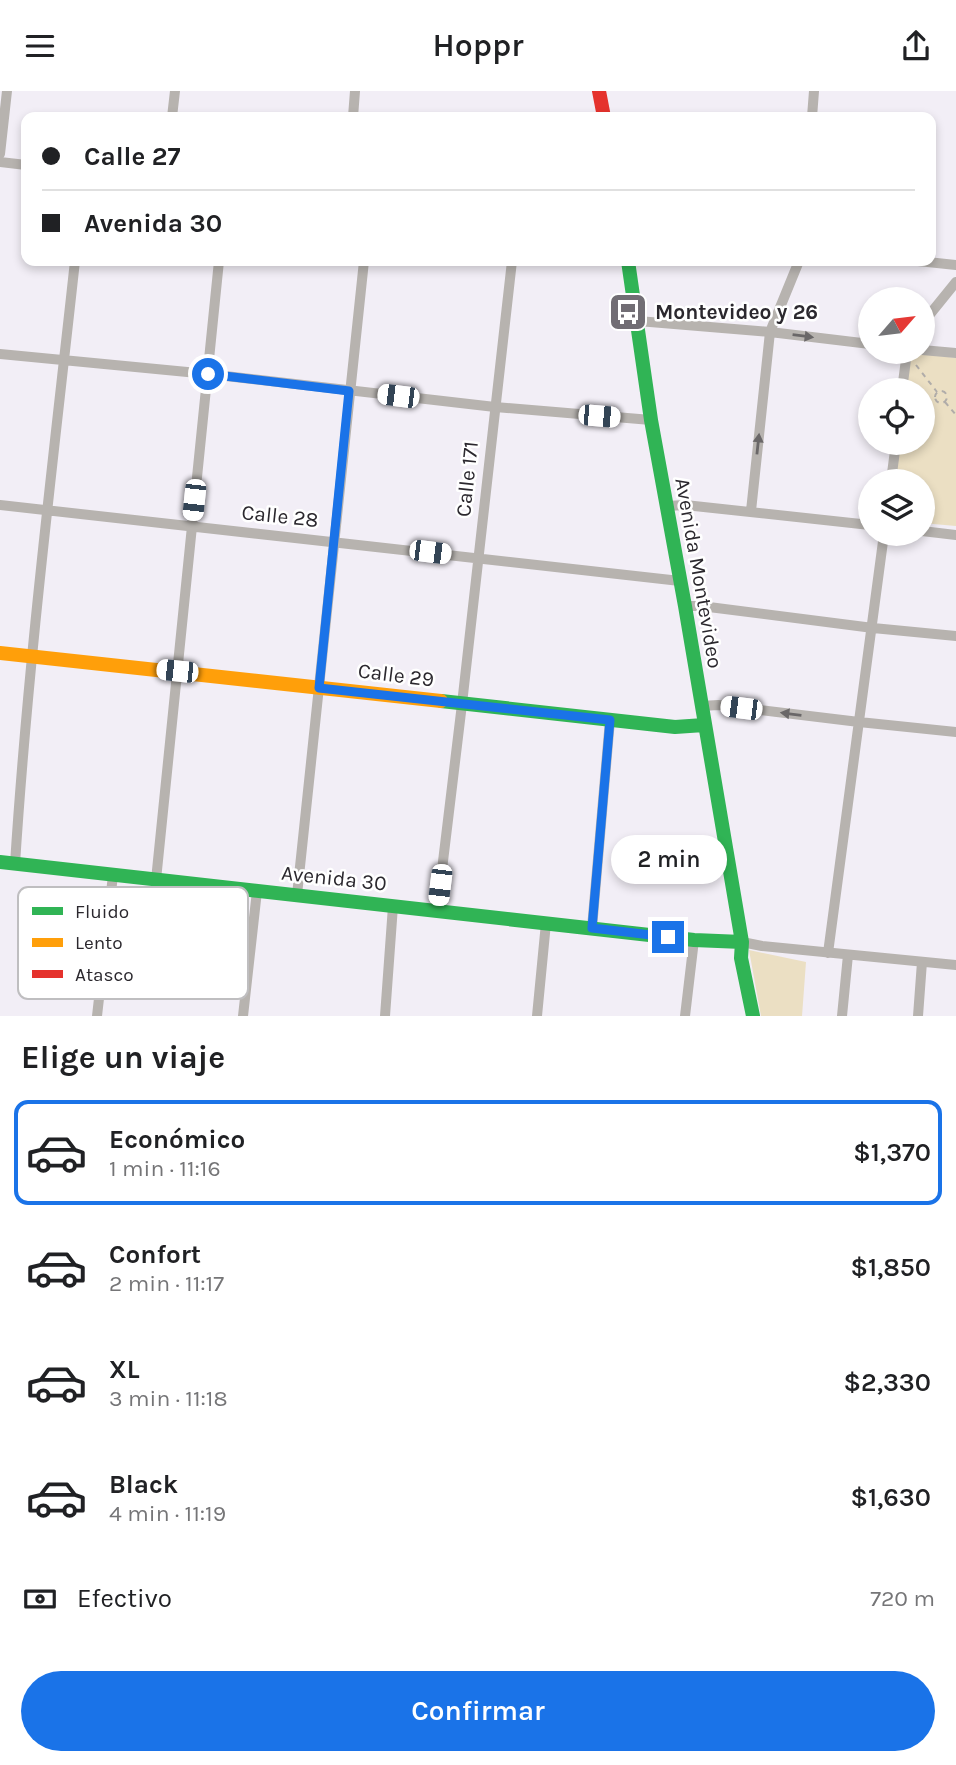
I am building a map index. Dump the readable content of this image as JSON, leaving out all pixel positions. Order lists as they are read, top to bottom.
{
  "streets": {
    "street": [
      "Calle 171",
      "Calle 28",
      "Avenida Montevideo",
      "Calle 29",
      "Avenida 30"
    ]
  },
  "crossings": [
    ["Calle 171", "Calle 28"],
    ["Calle 171", "Calle 29"],
    ["Calle 171", "Avenida 30"],
    ["Calle 28", "Avenida Montevideo"],
    ["Avenida Montevideo", "Calle 29"],
    ["Avenida Montevideo", "Avenida 30"]
  ],
  "places": {
    "bus stop": ["Montevideo y 26"]
  },
  "legend": ["Fluido", "Lento", "Atasco"],
  "north": "top right",
  "page": {
    "header": "Hoppr",
    "banner": ["Calle 27", "Avenida 30"],
    "bubble": "2 min",
    "heading": "Elige un viaje",
    "list": [
      {
        "name": "Económico",
        "note": "1 min · 11:16",
        "value": "$1,370"
      },
      {
        "name": "Confort",
        "note": "2 min · 11:17",
        "value": "$1,850"
      },
      {
        "name": "XL",
        "note": "3 min · 11:18",
        "value": "$2,330"
      },
      {
        "name": "Black",
        "note": "4 min · 11:19",
        "value": "$1,630"
      }
    ],
    "pay": ["Efectivo", "720 m"],
    "buttons": "Confirmar"
  }
}
